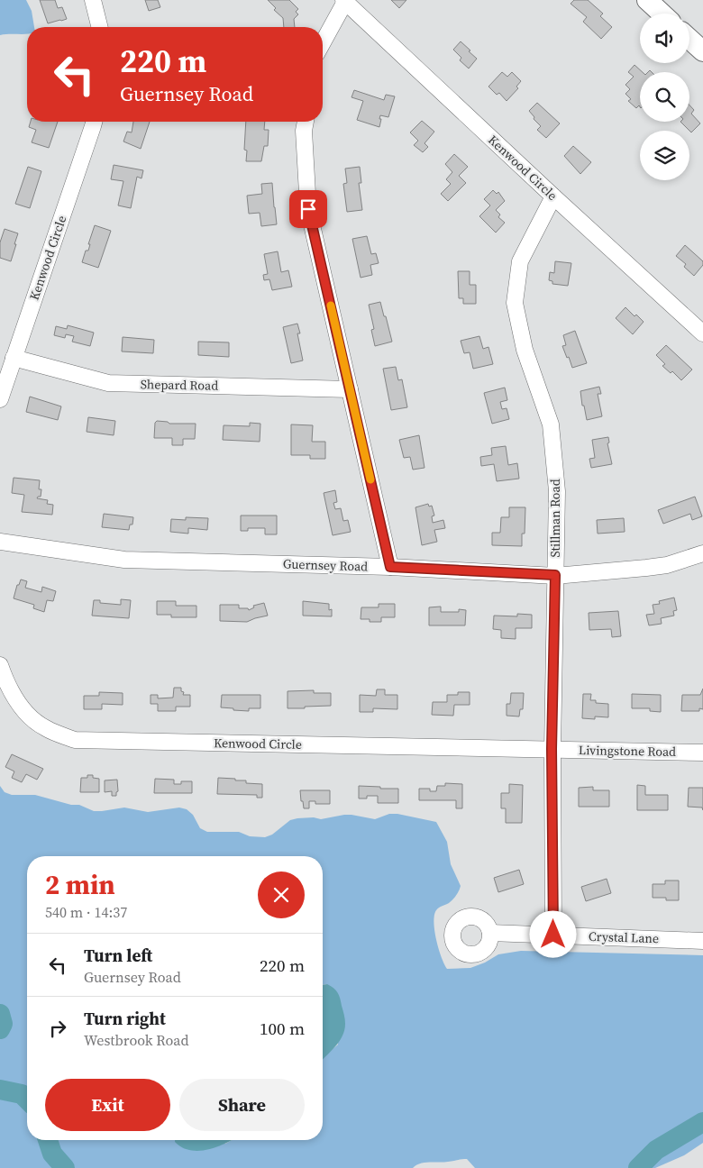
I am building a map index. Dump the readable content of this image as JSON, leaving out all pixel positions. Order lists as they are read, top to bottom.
{
  "streets": {
    "street": [
      "Kenwood Circle",
      "Shepard Road",
      "Stillman Road",
      "Guernsey Road",
      "Livingstone Road",
      "Crystal Lane"
    ]
  },
  "crossings": [
    ["Kenwood Circle", "Shepard Road"],
    ["Kenwood Circle", "Stillman Road"],
    ["Kenwood Circle", "Livingstone Road"],
    ["Stillman Road", "Guernsey Road"],
    ["Stillman Road", "Livingstone Road"],
    ["Stillman Road", "Crystal Lane"]
  ],
  "page": {
    "turn": ["220 m", "Guernsey Road"],
    "heading": ["2 min", "540 m · 14:37"],
    "list": [
      {
        "name": "Turn left",
        "note": "Guernsey Road",
        "value": "220 m"
      },
      {
        "name": "Turn right",
        "note": "Westbrook Road",
        "value": "100 m"
      }
    ],
    "buttons": ["Exit", "Share"]
  }
}
